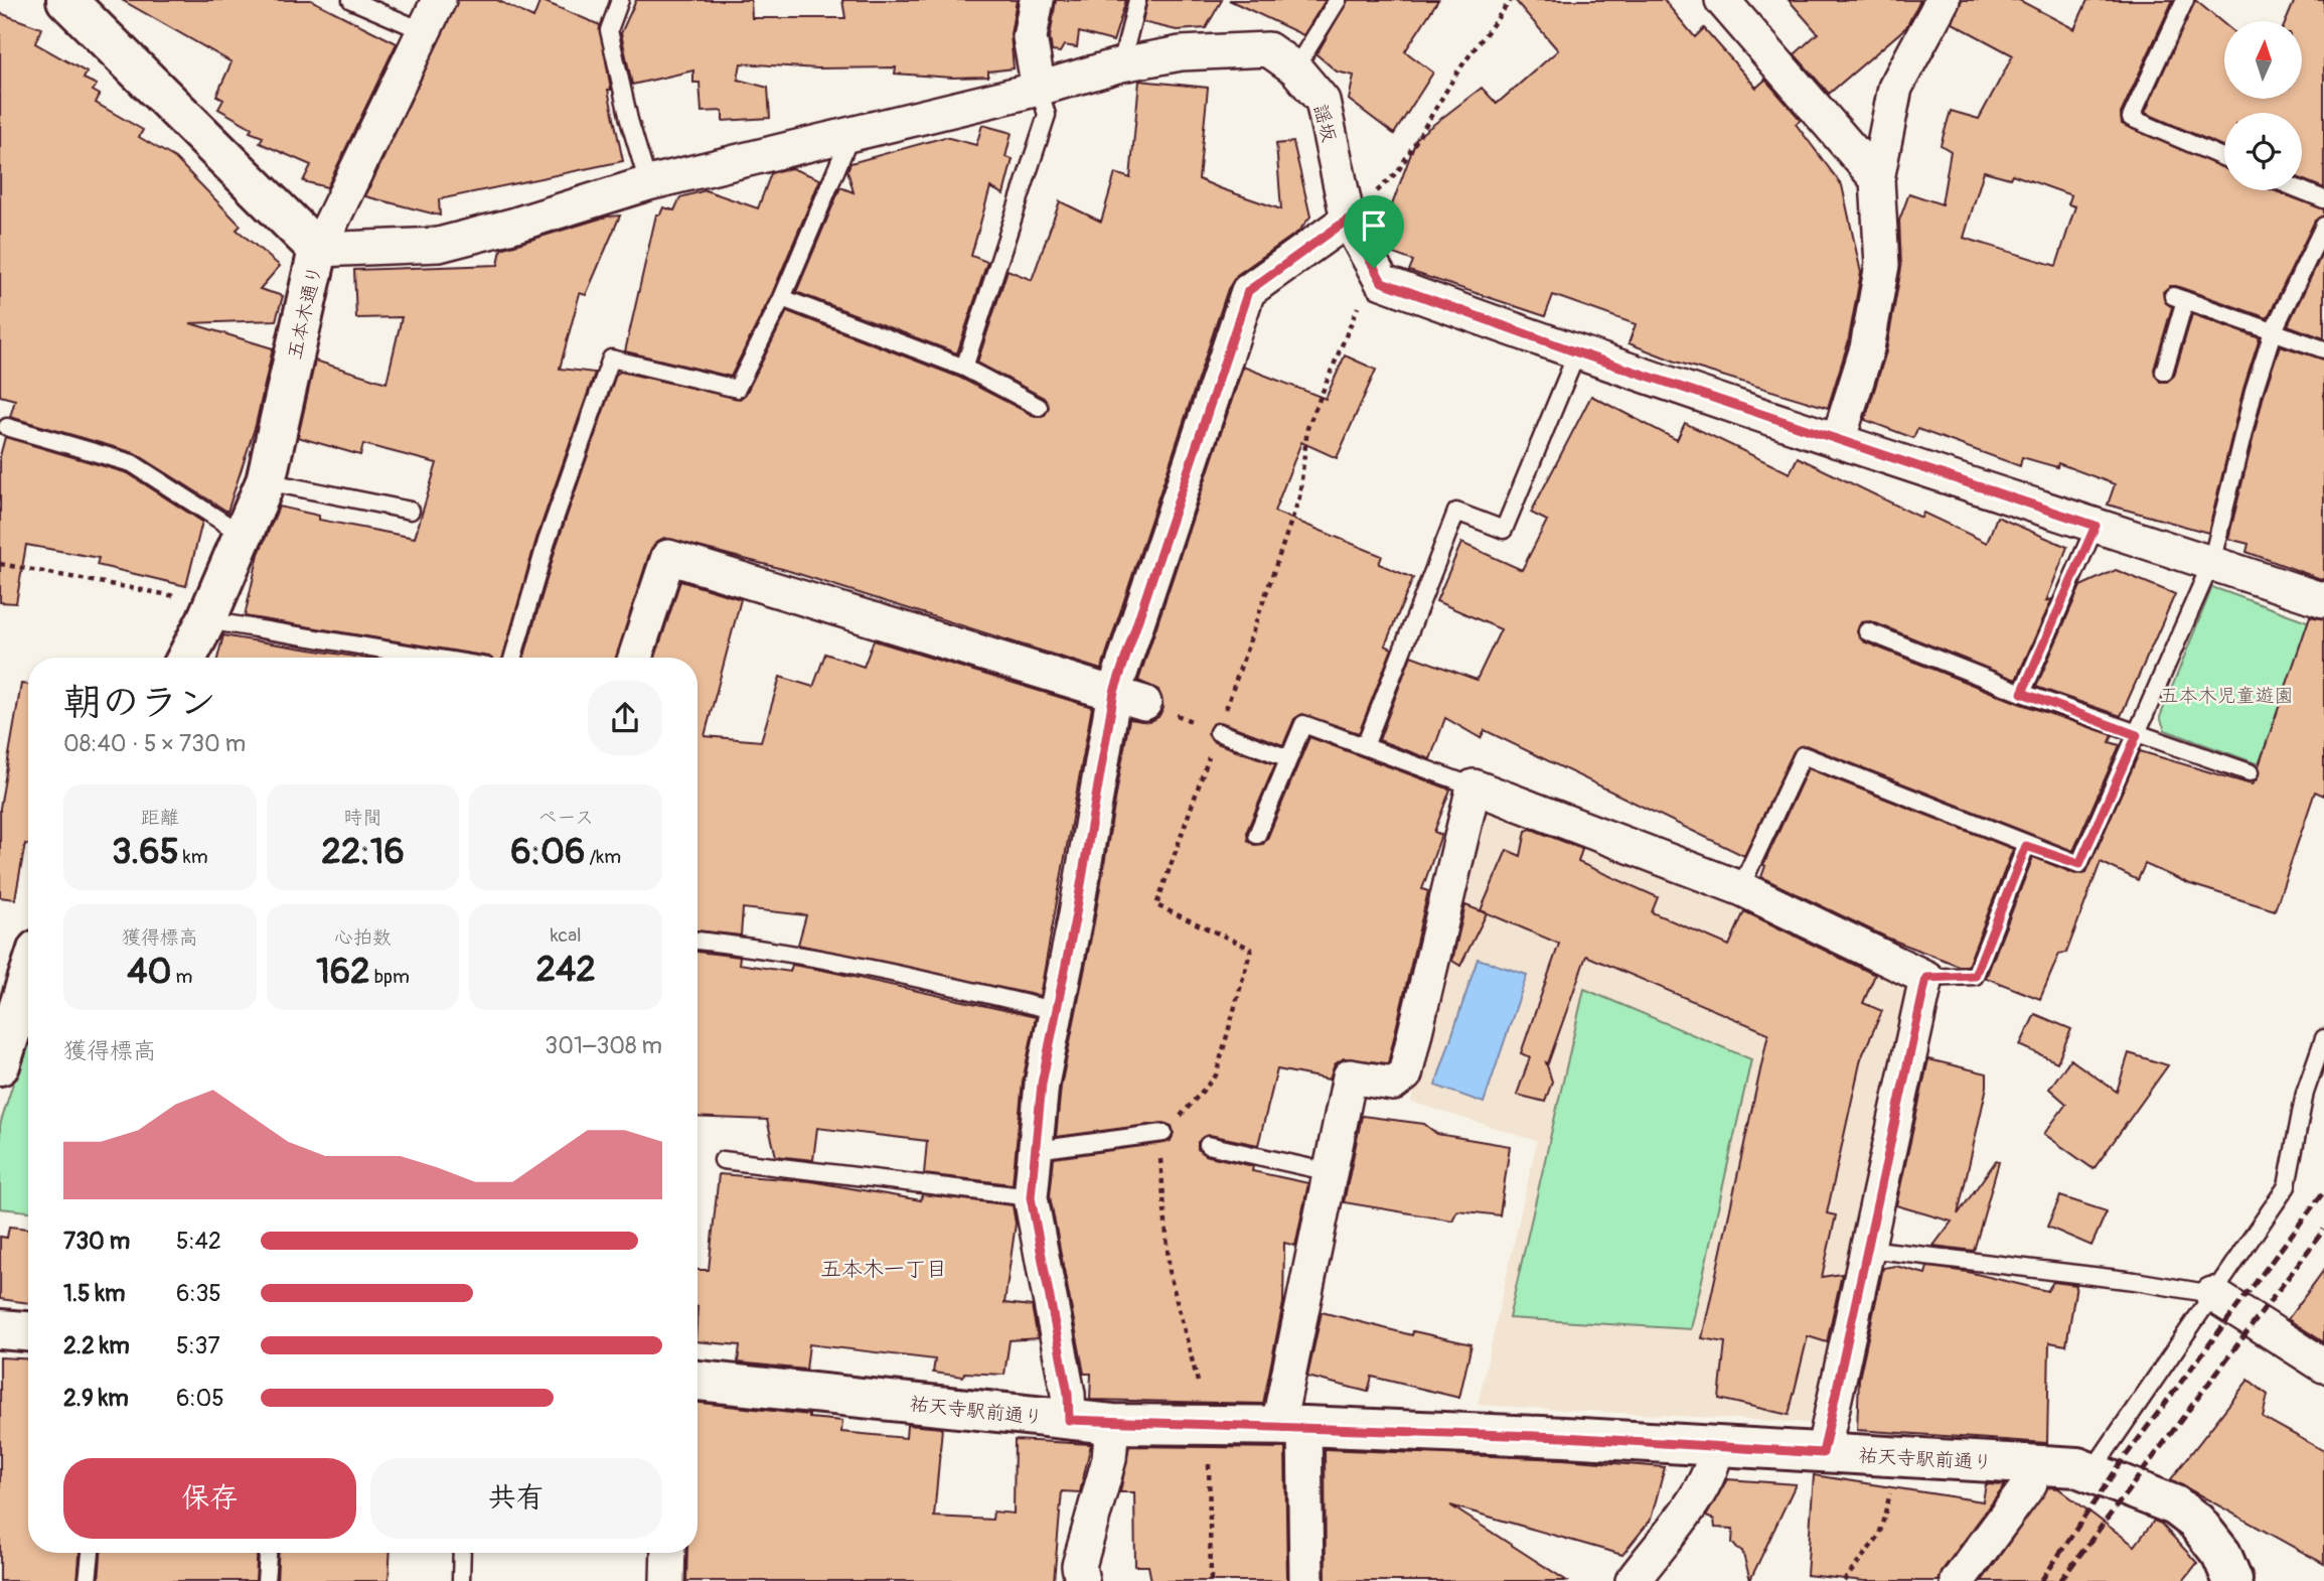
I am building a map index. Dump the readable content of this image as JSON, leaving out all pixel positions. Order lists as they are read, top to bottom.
{
  "streets": {
    "street": ["謡坂", "五本木通り", "祐天寺駅前通り"]
  },
  "crossings": [
    ["謡坂", "五本木通り"]
  ],
  "districts": ["五本木一丁目"],
  "parks": ["五本木児童遊園"],
  "north": "top",
  "page": {
    "heading": ["朝のラン", "08:40 · 5 × 730 m"],
    "stats": [
      ["距離", "3.65 km"],
      ["時間", "22:16"],
      ["ペース", "6:06 /km"],
      ["獲得標高", "40 m"],
      ["心拍数", "162 bpm"],
      ["kcal", "242"]
    ],
    "chart": ["獲得標高", "301–308 m"],
    "list": [
      {
        "name": "730 m",
        "note": "5:42"
      },
      {
        "name": "1.5 km",
        "note": "6:35"
      },
      {
        "name": "2.2 km",
        "note": "5:37"
      },
      {
        "name": "2.9 km",
        "note": "6:05"
      }
    ],
    "buttons": ["保存", "共有"]
  }
}
